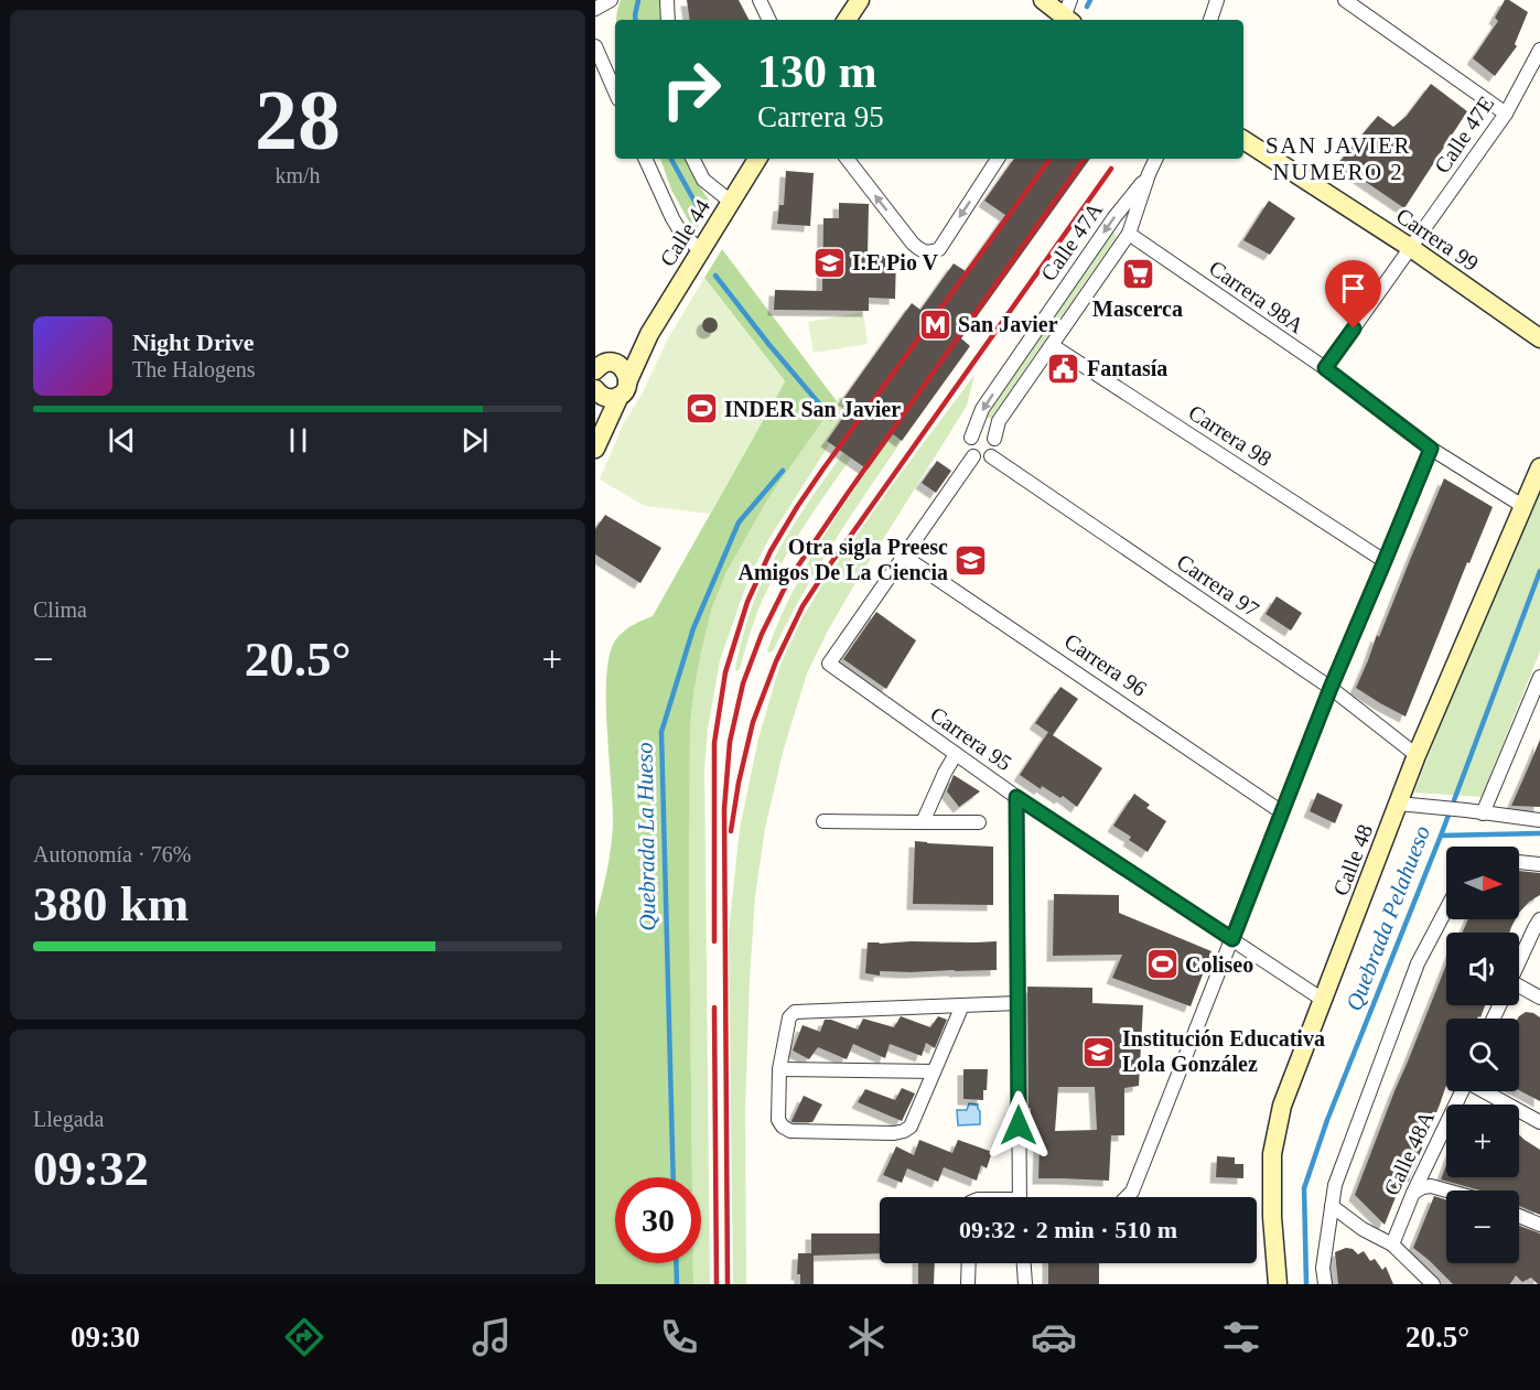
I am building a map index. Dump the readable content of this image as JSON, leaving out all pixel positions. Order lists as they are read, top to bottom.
{
  "streets": {
    "street": [
      "Calle 47E",
      "Calle 44",
      "Carrera 99",
      "Calle 47A",
      "Carrera 98A",
      "Carrera 98",
      "Carrera 97",
      "Carrera 96",
      "Carrera 95",
      "Calle 48",
      "Calle 48A"
    ]
  },
  "crossings": [
    ["Calle 47E", "Carrera 99"],
    ["Calle 47E", "Carrera 98A"],
    ["Calle 47A", "Carrera 98A"],
    ["Calle 47A", "Carrera 98"],
    ["Calle 47A", "Carrera 97"],
    ["Carrera 98A", "Calle 48"],
    ["Carrera 97", "Calle 48"],
    ["Carrera 96", "Carrera 95"],
    ["Carrera 95", "Calle 48"]
  ],
  "districts": ["SAN JAVIER NUMERO 2"],
  "water": ["Quebrada La Hueso", "Quebrada Pelahueso"],
  "places": {
    "school or university": ["I.E Pio V", "Otra sigla Preesc Amigos De La Ciencia", "Institución Educativa Lola González"],
    "supermarket": ["Mascerca"],
    "metro station": ["San Javier"],
    "public building": ["Fantasía"],
    "sports": ["INDER San Javier", "Coliseo"]
  },
  "north": "right",
  "page": {
    "tile": [
      ["28", "km/h"],
      "Clima",
      ["Autonomía · 76%", "380 km"],
      ["Llegada", "09:32"]
    ],
    "turn": ["130 m", "Carrera 95"],
    "song": ["Night Drive", "The Halogens"],
    "heat": ["−", "20.5°", "+"],
    "map_buttons": ["+", "−"],
    "limit": "30",
    "trip": "09:32 · 2 min · 510 m",
    "tabs": ["09:30", "20.5°"]
  }
}
